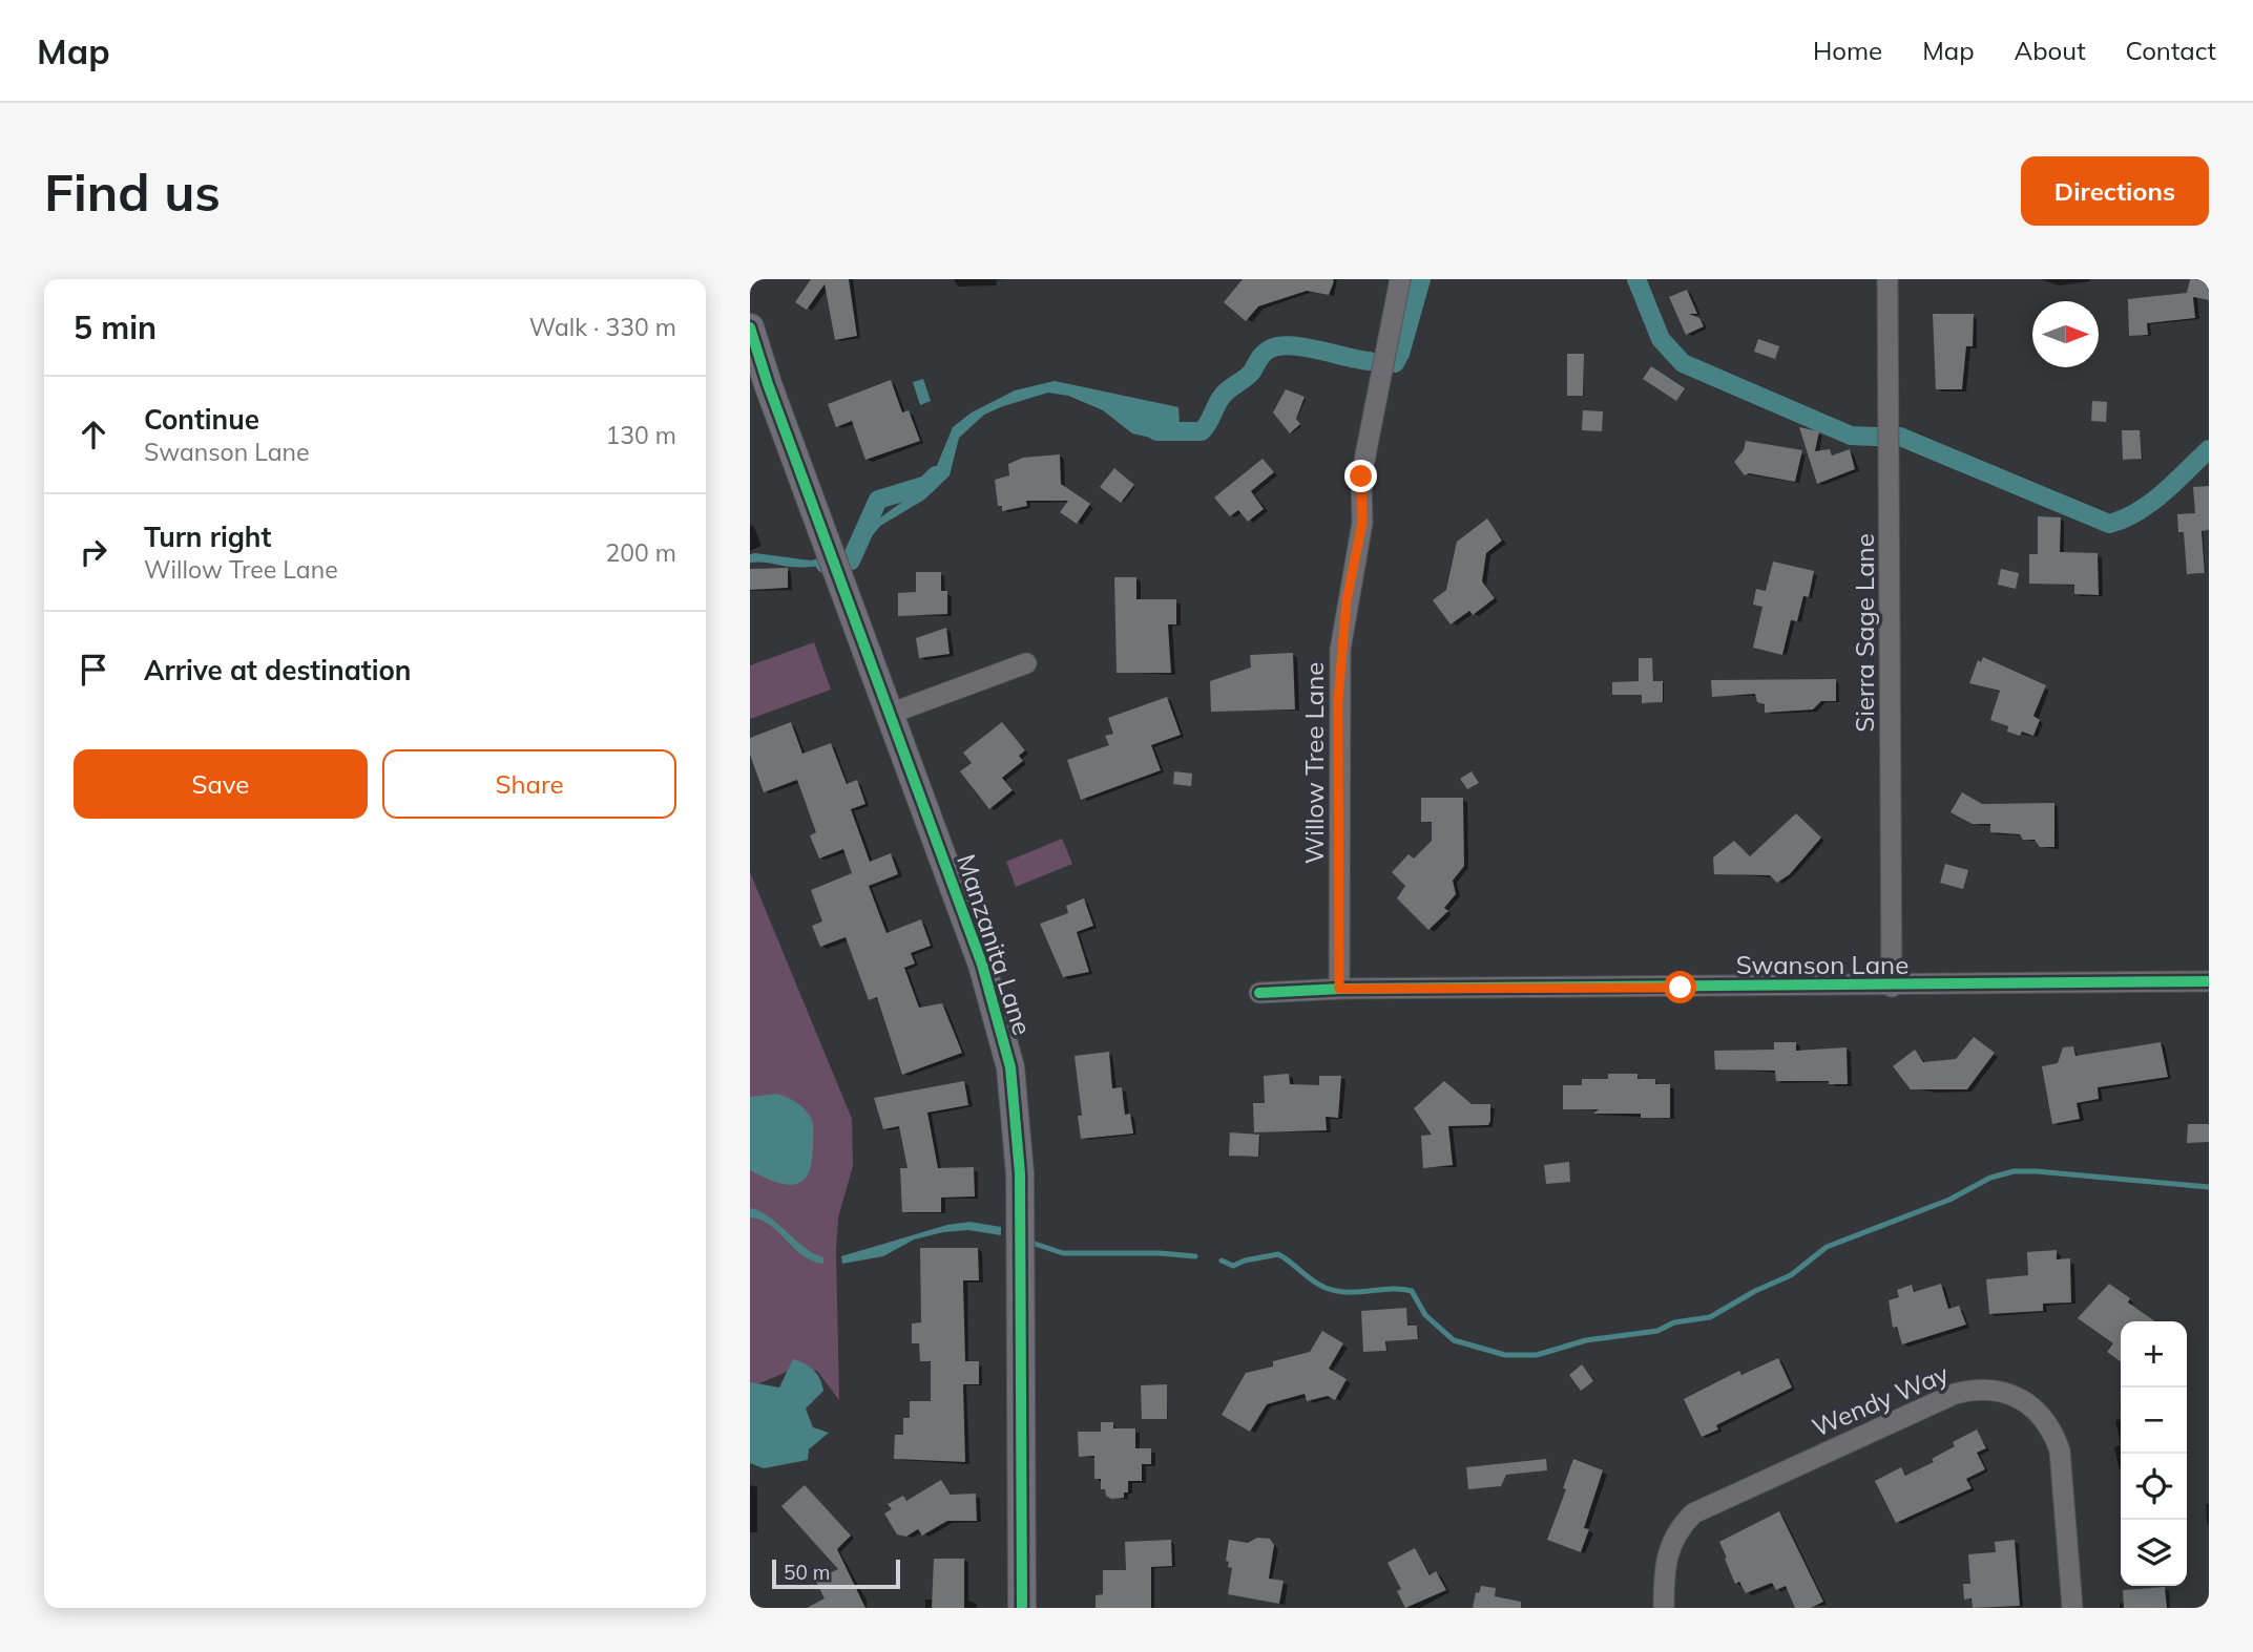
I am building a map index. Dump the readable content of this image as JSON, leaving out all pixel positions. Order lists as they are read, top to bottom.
{
  "streets": {
    "street": [
      "Sierra Sage Lane",
      "Willow Tree Lane",
      "Manzanita Lane",
      "Swanson Lane",
      "Wendy Way"
    ]
  },
  "crossings": [
    ["Sierra Sage Lane", "Swanson Lane"],
    ["Willow Tree Lane", "Swanson Lane"]
  ],
  "scale_bar": "50 m",
  "north": "right",
  "page": {
    "header": "Map",
    "nav": [
      "Home",
      "Map",
      "About",
      "Contact"
    ],
    "buttons": [
      "Directions",
      ["Save", "Share"]
    ],
    "title": "Find us",
    "heading": ["5 min", "Walk · 330 m"],
    "list": [
      ["Continue", "Swanson Lane", "130 m"],
      ["Turn right", "Willow Tree Lane", "200 m"],
      "Arrive at destination"
    ],
    "map_buttons": ["+", "−"],
    "scale": "50 m"
  }
}
